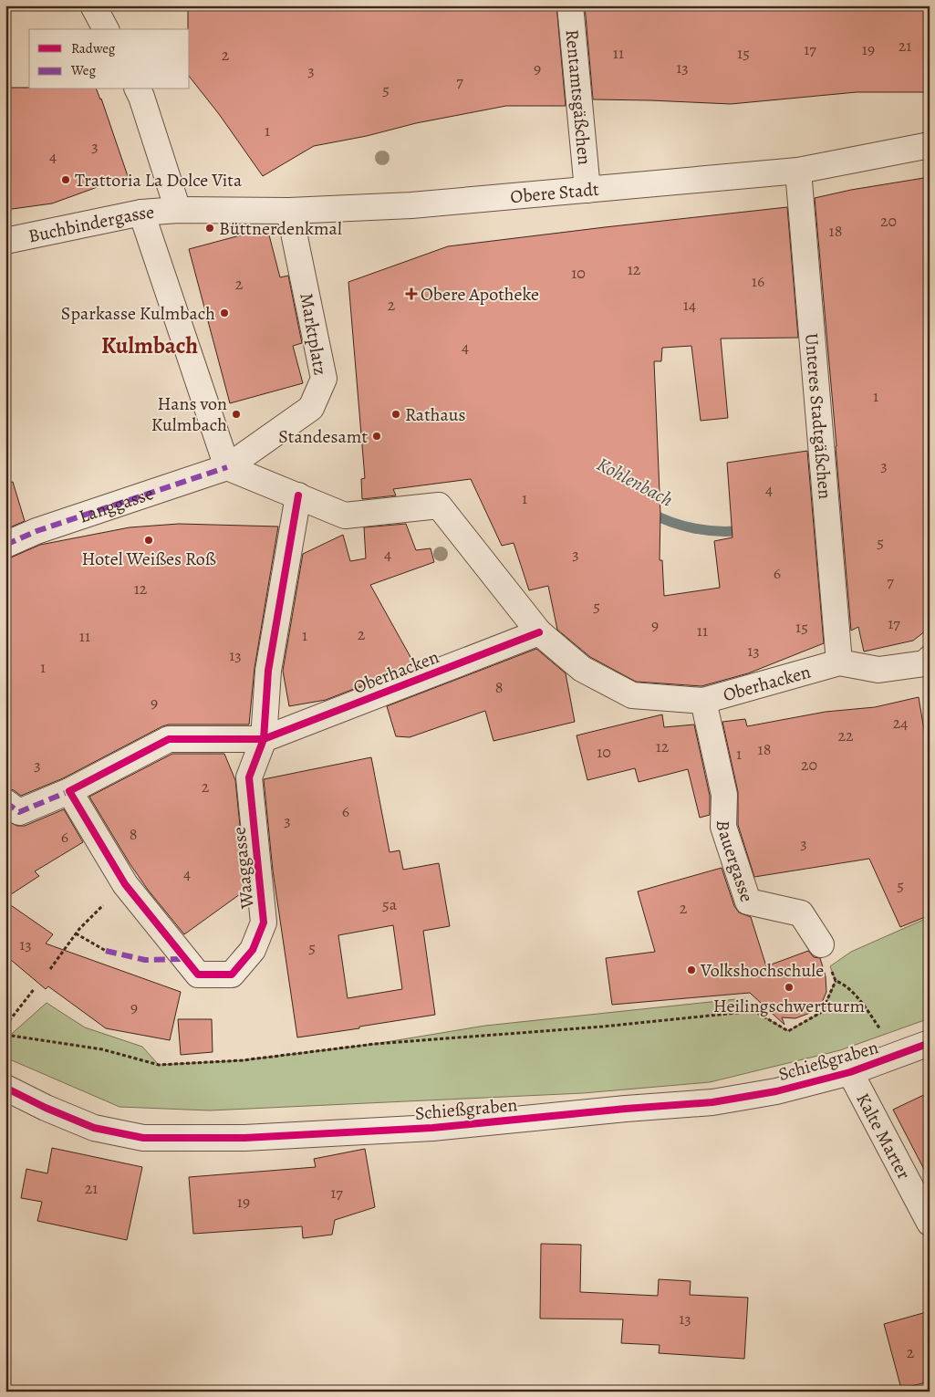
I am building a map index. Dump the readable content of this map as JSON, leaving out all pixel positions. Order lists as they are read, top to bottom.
{
  "streets": {
    "street": [
      "Rentamtsgäßchen",
      "Obere Stadt",
      "Buchbindergasse",
      "Marktplatz",
      "Unteres Stadtgäßchen",
      "Langgasse",
      "Oberhacken",
      "Bauergasse",
      "Waaggasse",
      "Schießgraben",
      "Kalte Marter"
    ]
  },
  "crossings": [
    ["Rentamtsgäßchen", "Obere Stadt"],
    ["Obere Stadt", "Buchbindergasse"],
    ["Obere Stadt", "Marktplatz"],
    ["Obere Stadt", "Unteres Stadtgäßchen"],
    ["Marktplatz", "Langgasse"],
    ["Unteres Stadtgäßchen", "Oberhacken"],
    ["Oberhacken", "Bauergasse"],
    ["Oberhacken", "Waaggasse"],
    ["Schießgraben", "Kalte Marter"]
  ],
  "districts": ["Kulmbach"],
  "water": ["Kohlenbach"],
  "places": {
    "other": [
      "Trattoria La Dolce Vita",
      "Büttnerdenkmal",
      "Sparkasse Kulmbach",
      "Hans von Kulmbach",
      "Rathaus",
      "Standesamt",
      "Hotel Weißes Roß",
      "Volkshochschule",
      "Heilingschwertturm"
    ],
    "health": ["Obere Apotheke"]
  },
  "house_numbers": [
    "21",
    "17",
    "19",
    "11",
    "15",
    "2",
    "13",
    "9",
    "3",
    "7",
    "5",
    "1",
    "3",
    "4",
    "20",
    "18",
    "12",
    "10",
    "16",
    "2",
    "2",
    "14",
    "4",
    "1",
    "3",
    "4",
    "1",
    "5",
    "4",
    "3",
    "6",
    "7",
    "12",
    "5",
    "17",
    "9",
    "15",
    "11",
    "2",
    "1",
    "11",
    "13",
    "13",
    "1",
    "8",
    "9",
    "24",
    "22",
    "12",
    "18",
    "10",
    "1",
    "3",
    "20",
    "2",
    "6",
    "3",
    "8",
    "6",
    "3",
    "4",
    "5",
    "5a",
    "2",
    "13",
    "5",
    "9",
    "21",
    "17",
    "19",
    "13",
    "2"
  ],
  "legend": ["Radweg", "Weg"]
}
